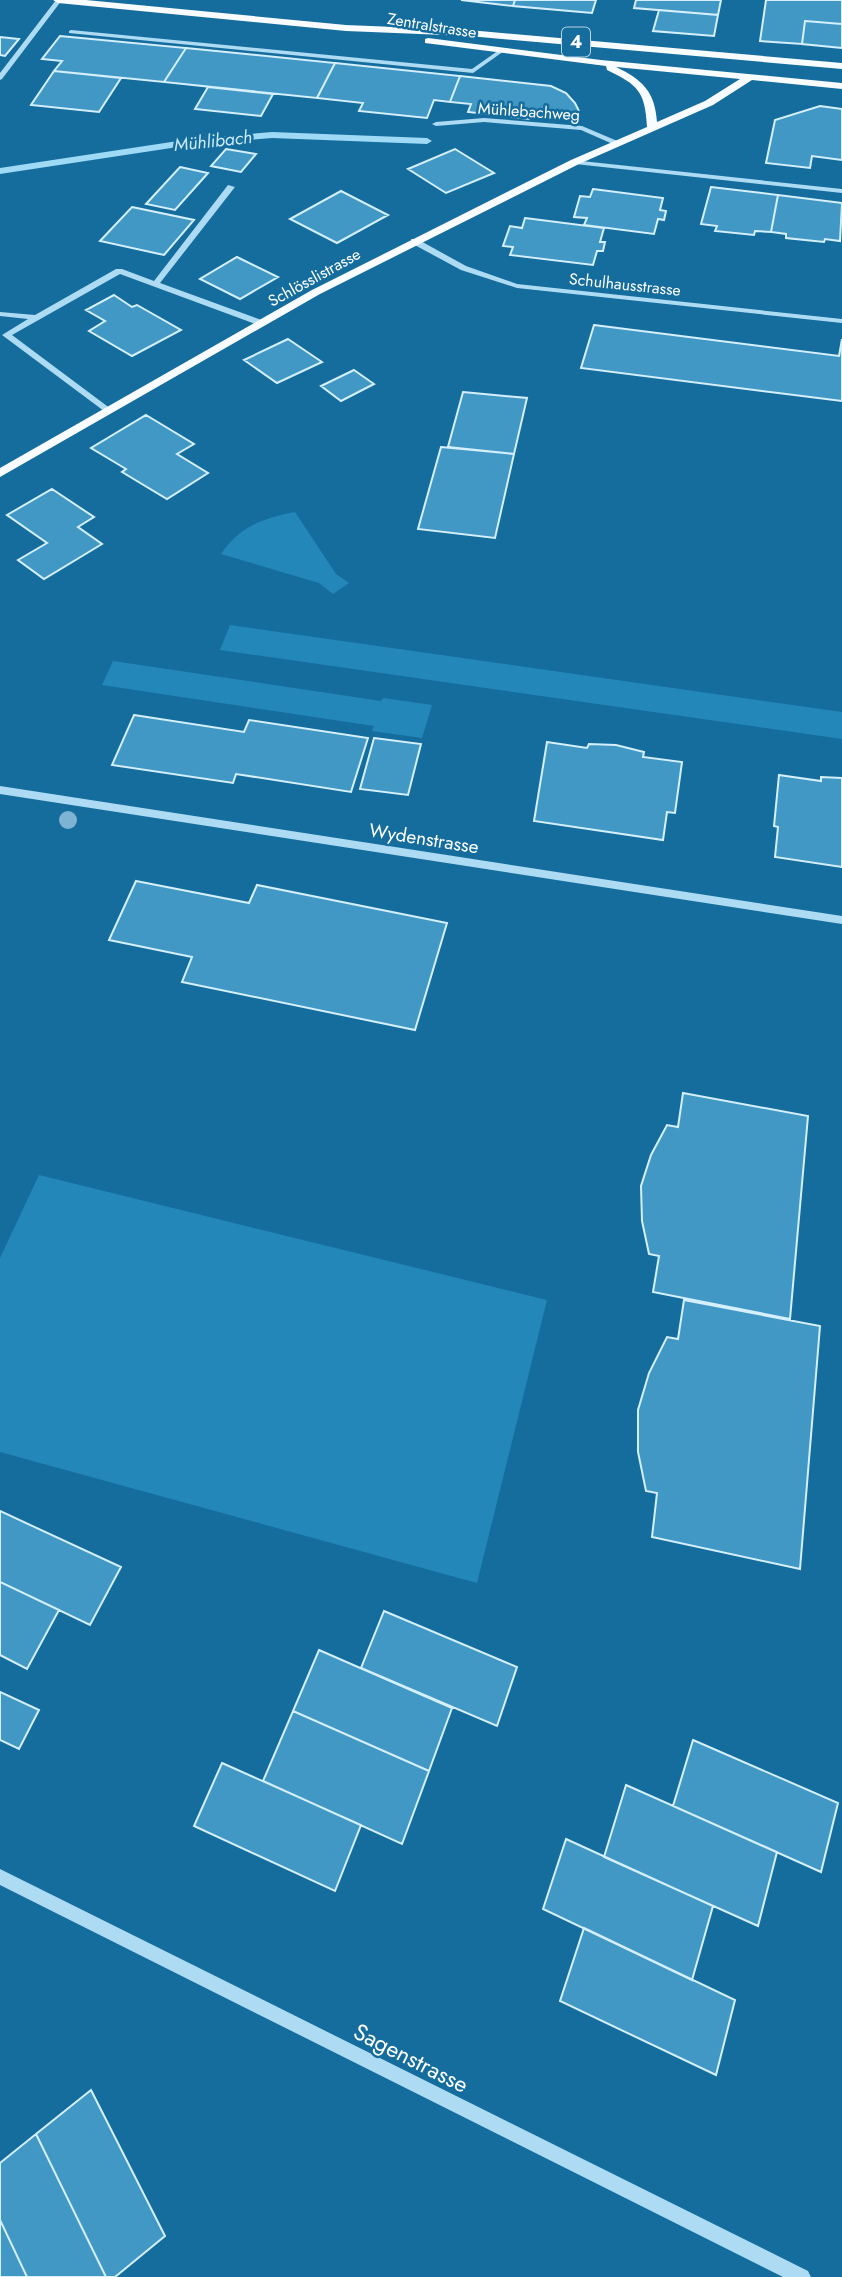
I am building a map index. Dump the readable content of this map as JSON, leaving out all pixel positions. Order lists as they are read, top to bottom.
{
  "streets": {
    "main road": ["Zentralstrasse", "4", "Schlösslistrasse"],
    "street": [
      "Mühlebachweg",
      "Schulhausstrasse",
      "Wydenstrasse",
      "Sagenstrasse"
    ]
  },
  "crossings": [
    ["Zentralstrasse", "4"],
    ["Zentralstrasse", "Schlösslistrasse"],
    ["Mühlebachweg", "Schlösslistrasse"],
    ["Schlösslistrasse", "Schulhausstrasse"]
  ],
  "water": ["Mühlibach"]
}
